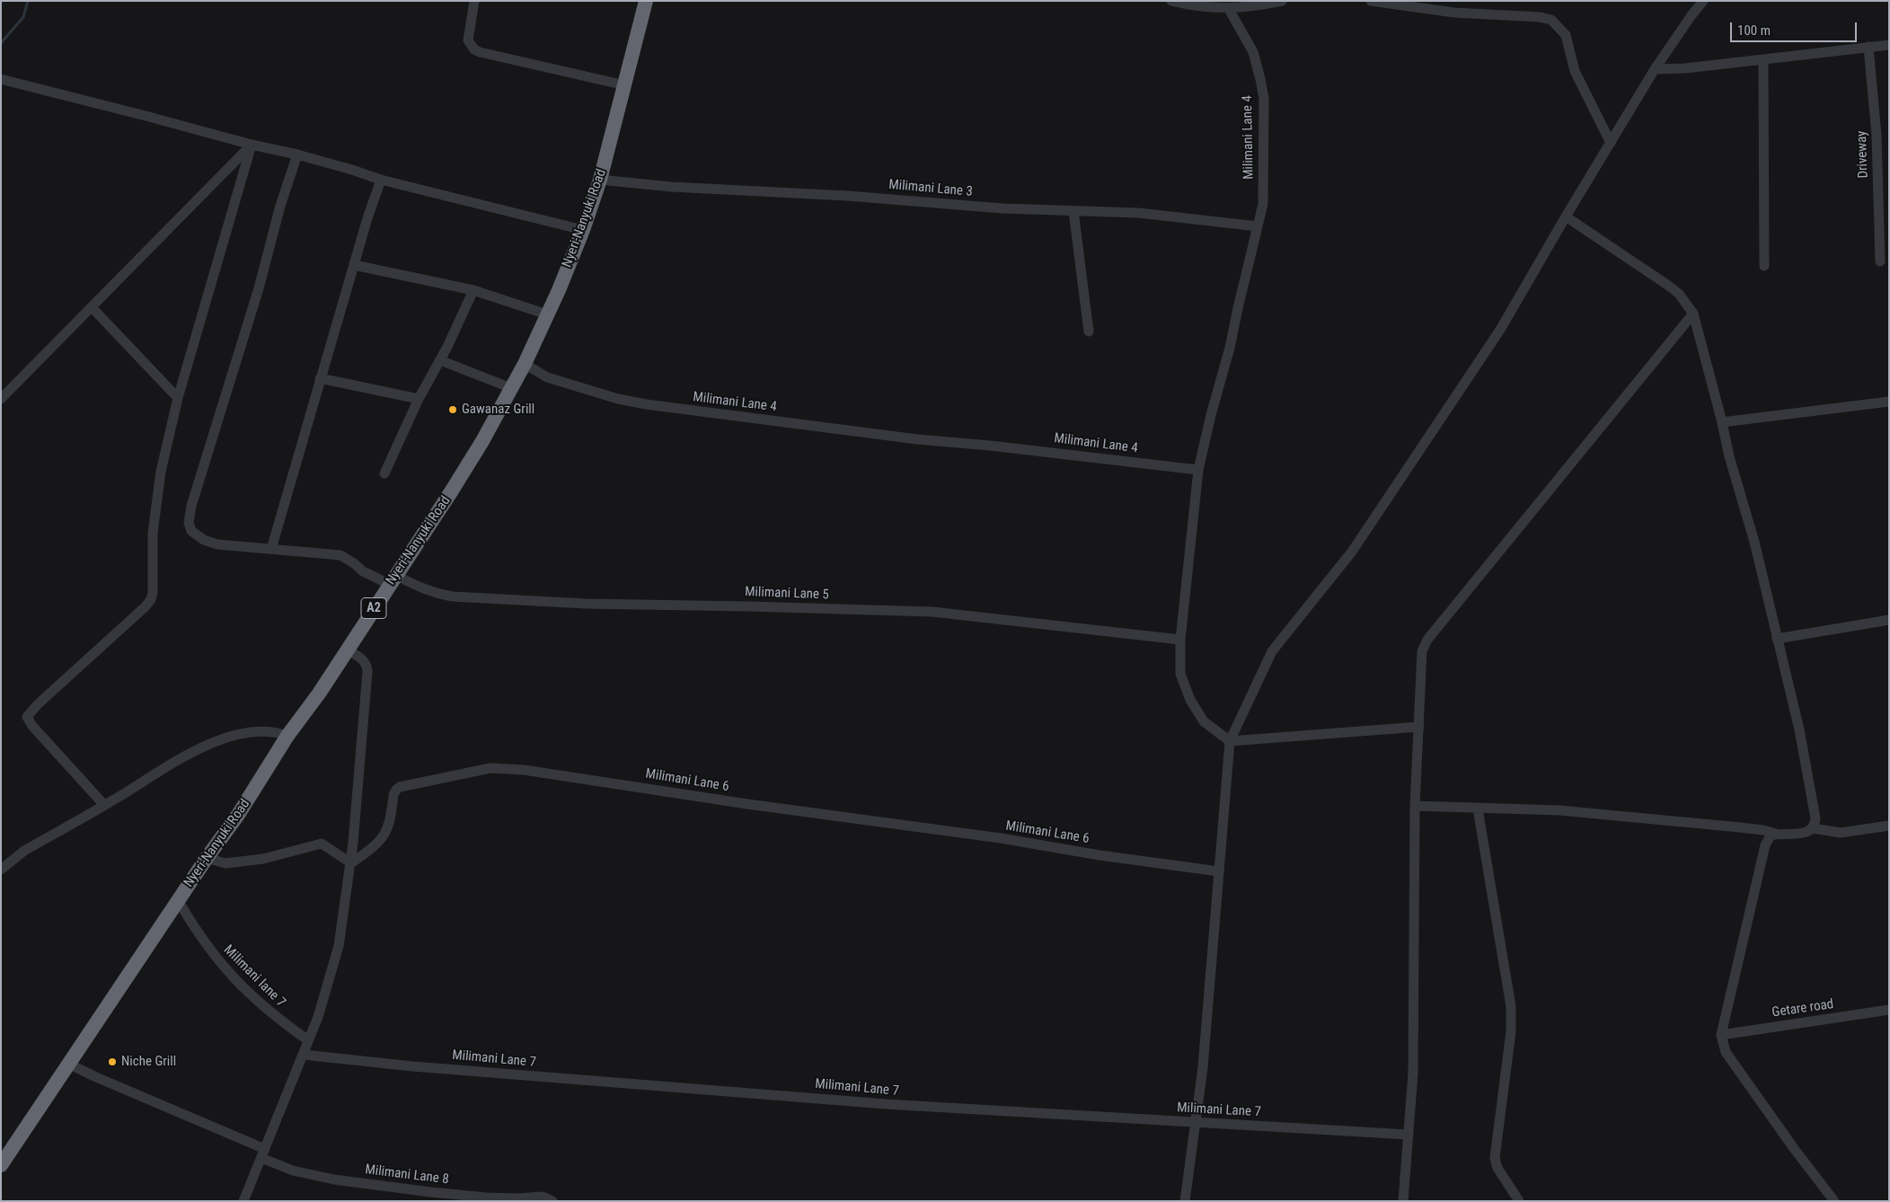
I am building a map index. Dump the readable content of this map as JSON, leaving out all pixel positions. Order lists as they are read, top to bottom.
{
  "streets": {
    "highway": ["Nyeri-Nanyuki Road", "A2"],
    "street": [
      "Milimani Lane 4",
      "Driveway",
      "Milimani Lane 3",
      "Milimani Lane 5",
      "Milimani Lane 6",
      "Milimani lane 7",
      "Getare road",
      "Milimani Lane 7",
      "Milimani Lane 8"
    ]
  },
  "crossings": [
    ["Milimani Lane 4", "Milimani Lane 3"],
    ["Milimani Lane 4", "Nyeri-Nanyuki Road"],
    ["Milimani Lane 3", "Nyeri-Nanyuki Road"],
    ["Nyeri-Nanyuki Road", "Milimani Lane 5"],
    ["Nyeri-Nanyuki Road", "Milimani lane 7"],
    ["Nyeri-Nanyuki Road", "Milimani Lane 8"]
  ],
  "places": ["Gawanaz Grill", "Niche Grill"],
  "scale_bar": "100 m"
}
